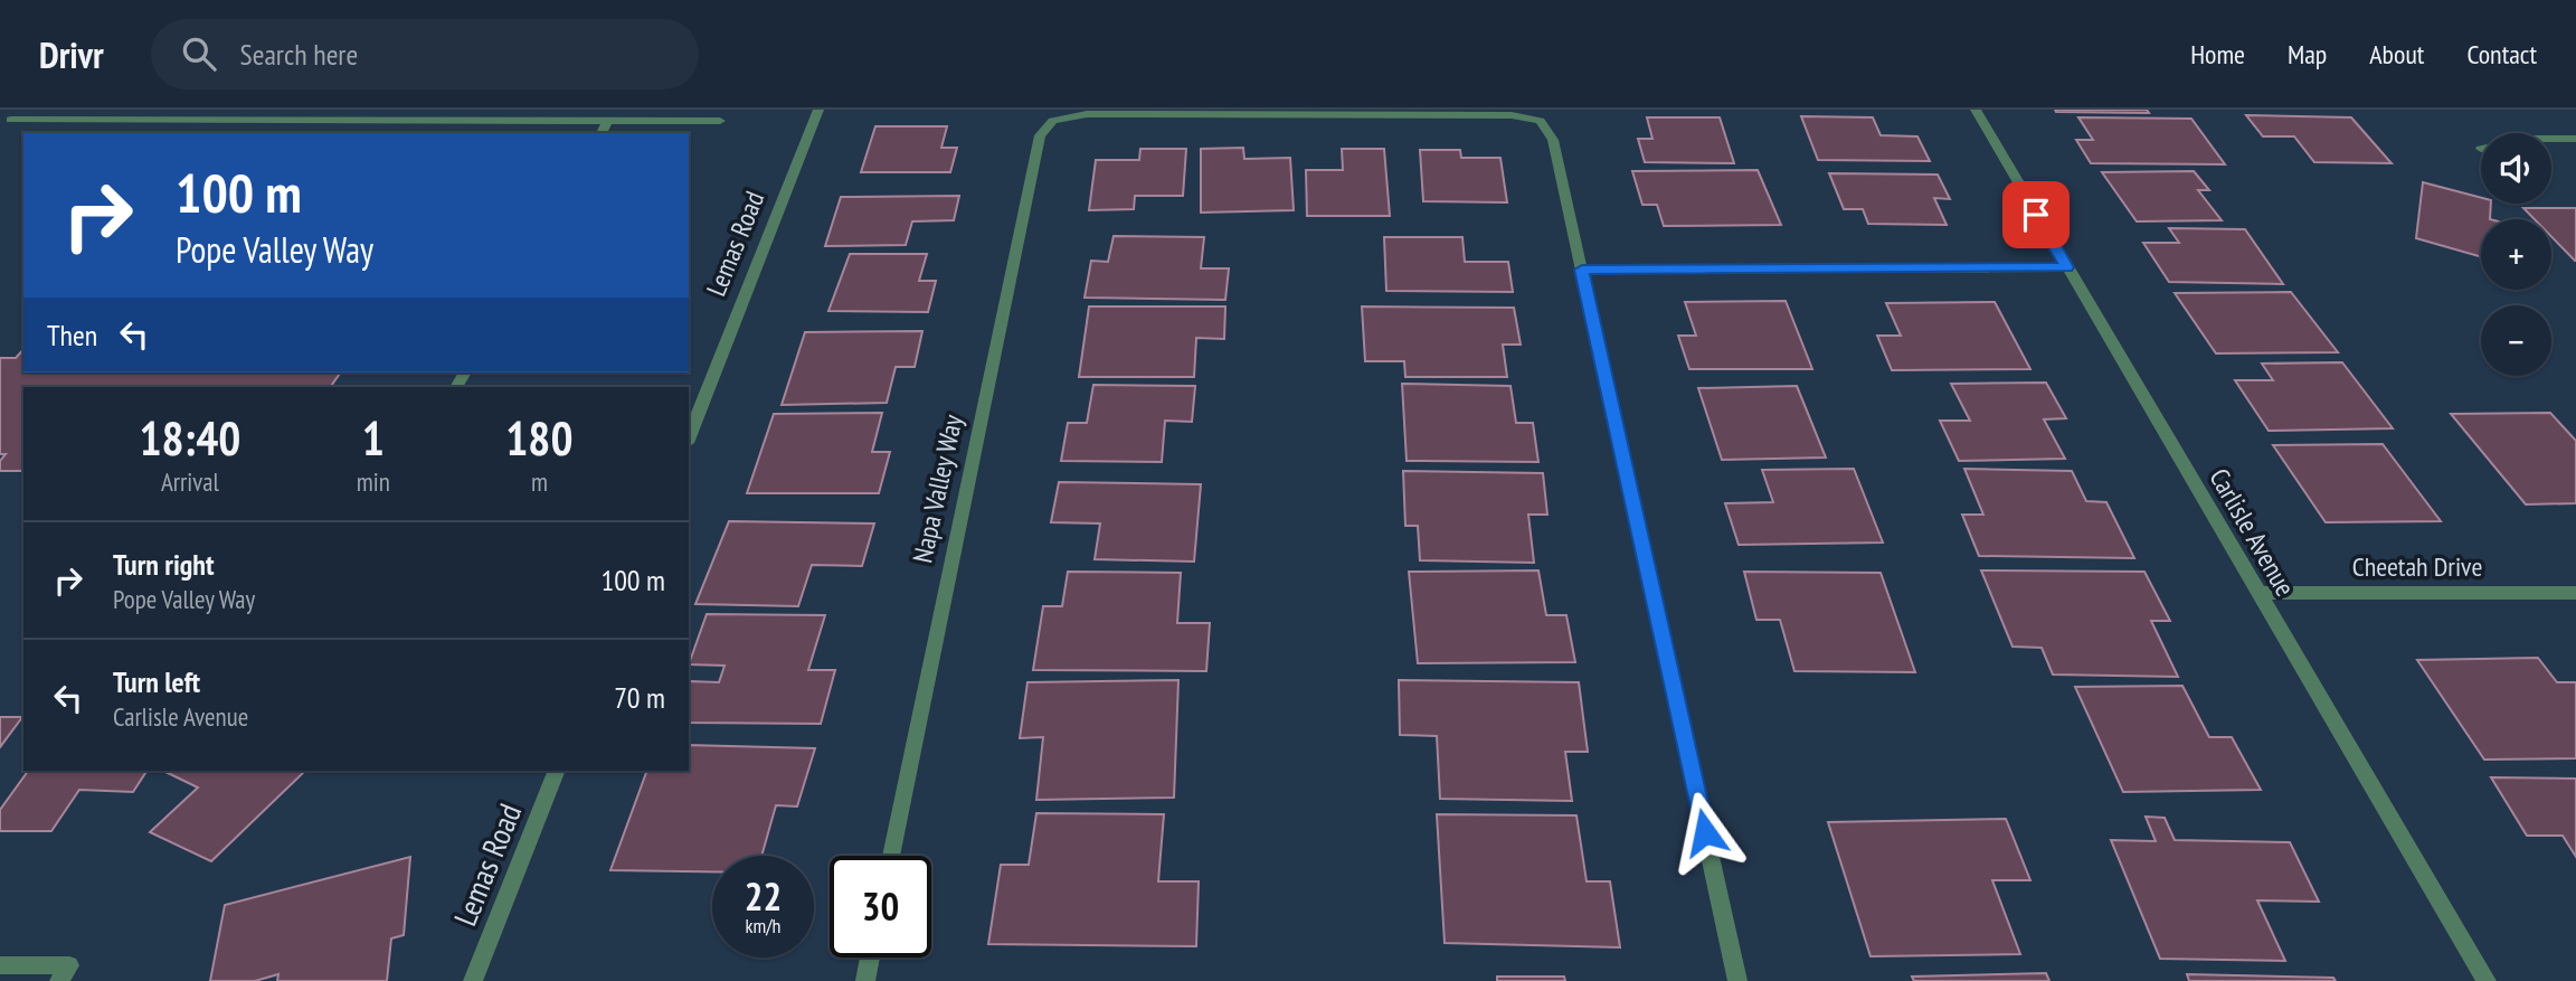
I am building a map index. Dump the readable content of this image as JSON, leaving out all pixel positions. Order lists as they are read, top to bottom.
{
  "streets": {
    "street": [
      "Lemas Road",
      "Napa Valley Way",
      "Carlisle Avenue",
      "Cheetah Drive"
    ]
  },
  "crossings": [
    ["Carlisle Avenue", "Cheetah Drive"]
  ],
  "page": {
    "header": "Drivr",
    "search": "Search here",
    "nav": [
      "Home",
      "Map",
      "About",
      "Contact"
    ],
    "map_buttons": ["+", "−"],
    "turn": ["100 m", "Pope Valley Way"],
    "then": "Then",
    "eta": [
      "18:40",
      "Arrival",
      "1",
      "min",
      "180",
      "m"
    ],
    "list": [
      {
        "name": "Turn right",
        "note": "Pope Valley Way",
        "value": "100 m"
      },
      {
        "name": "Turn left",
        "note": "Carlisle Avenue",
        "value": "70 m"
      }
    ],
    "speed": "22 km/h",
    "limit": "30"
  }
}
